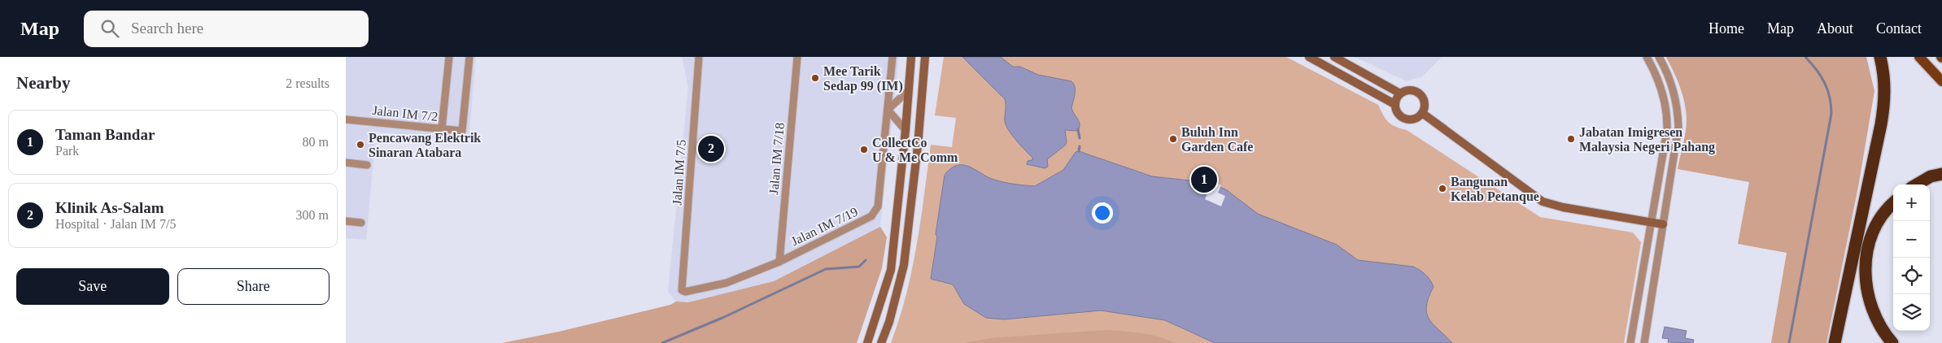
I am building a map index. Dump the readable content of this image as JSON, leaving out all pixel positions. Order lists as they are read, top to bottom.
{
  "streets": {
    "street": [
      "Jalan IM 7/2",
      "Jalan IM 7/18",
      "Jalan IM 7/5",
      "Jalan IM 7/19"
    ]
  },
  "crossings": [
    ["Jalan IM 7/18", "Jalan IM 7/19"],
    ["Jalan IM 7/5", "Jalan IM 7/19"]
  ],
  "places": [
    "Mee Tarik Sedap 99 (IM)",
    "Buluh Inn Garden Cafe",
    "Jabatan Imigresen Malaysia Negeri Pahang",
    "Pencawang Elektrik Sinaran Atabara",
    "CollectCo U & Me Comm",
    "Bangunan Kelab Petanque"
  ],
  "page": {
    "header": "Map",
    "search": "Search here",
    "nav": [
      "Home",
      "Map",
      "About",
      "Contact"
    ],
    "heading": ["Nearby", "2 results"],
    "list": [
      {
        "mark": "1",
        "name": "Taman Bandar",
        "note": "Park",
        "value": "80 m"
      },
      {
        "mark": "2",
        "name": "Klinik As-Salam",
        "note": "Hospital · Jalan IM 7/5",
        "value": "300 m"
      }
    ],
    "pins": ["2", "1"],
    "map_buttons": ["+", "−"],
    "buttons": ["Save", "Share"]
  }
}
